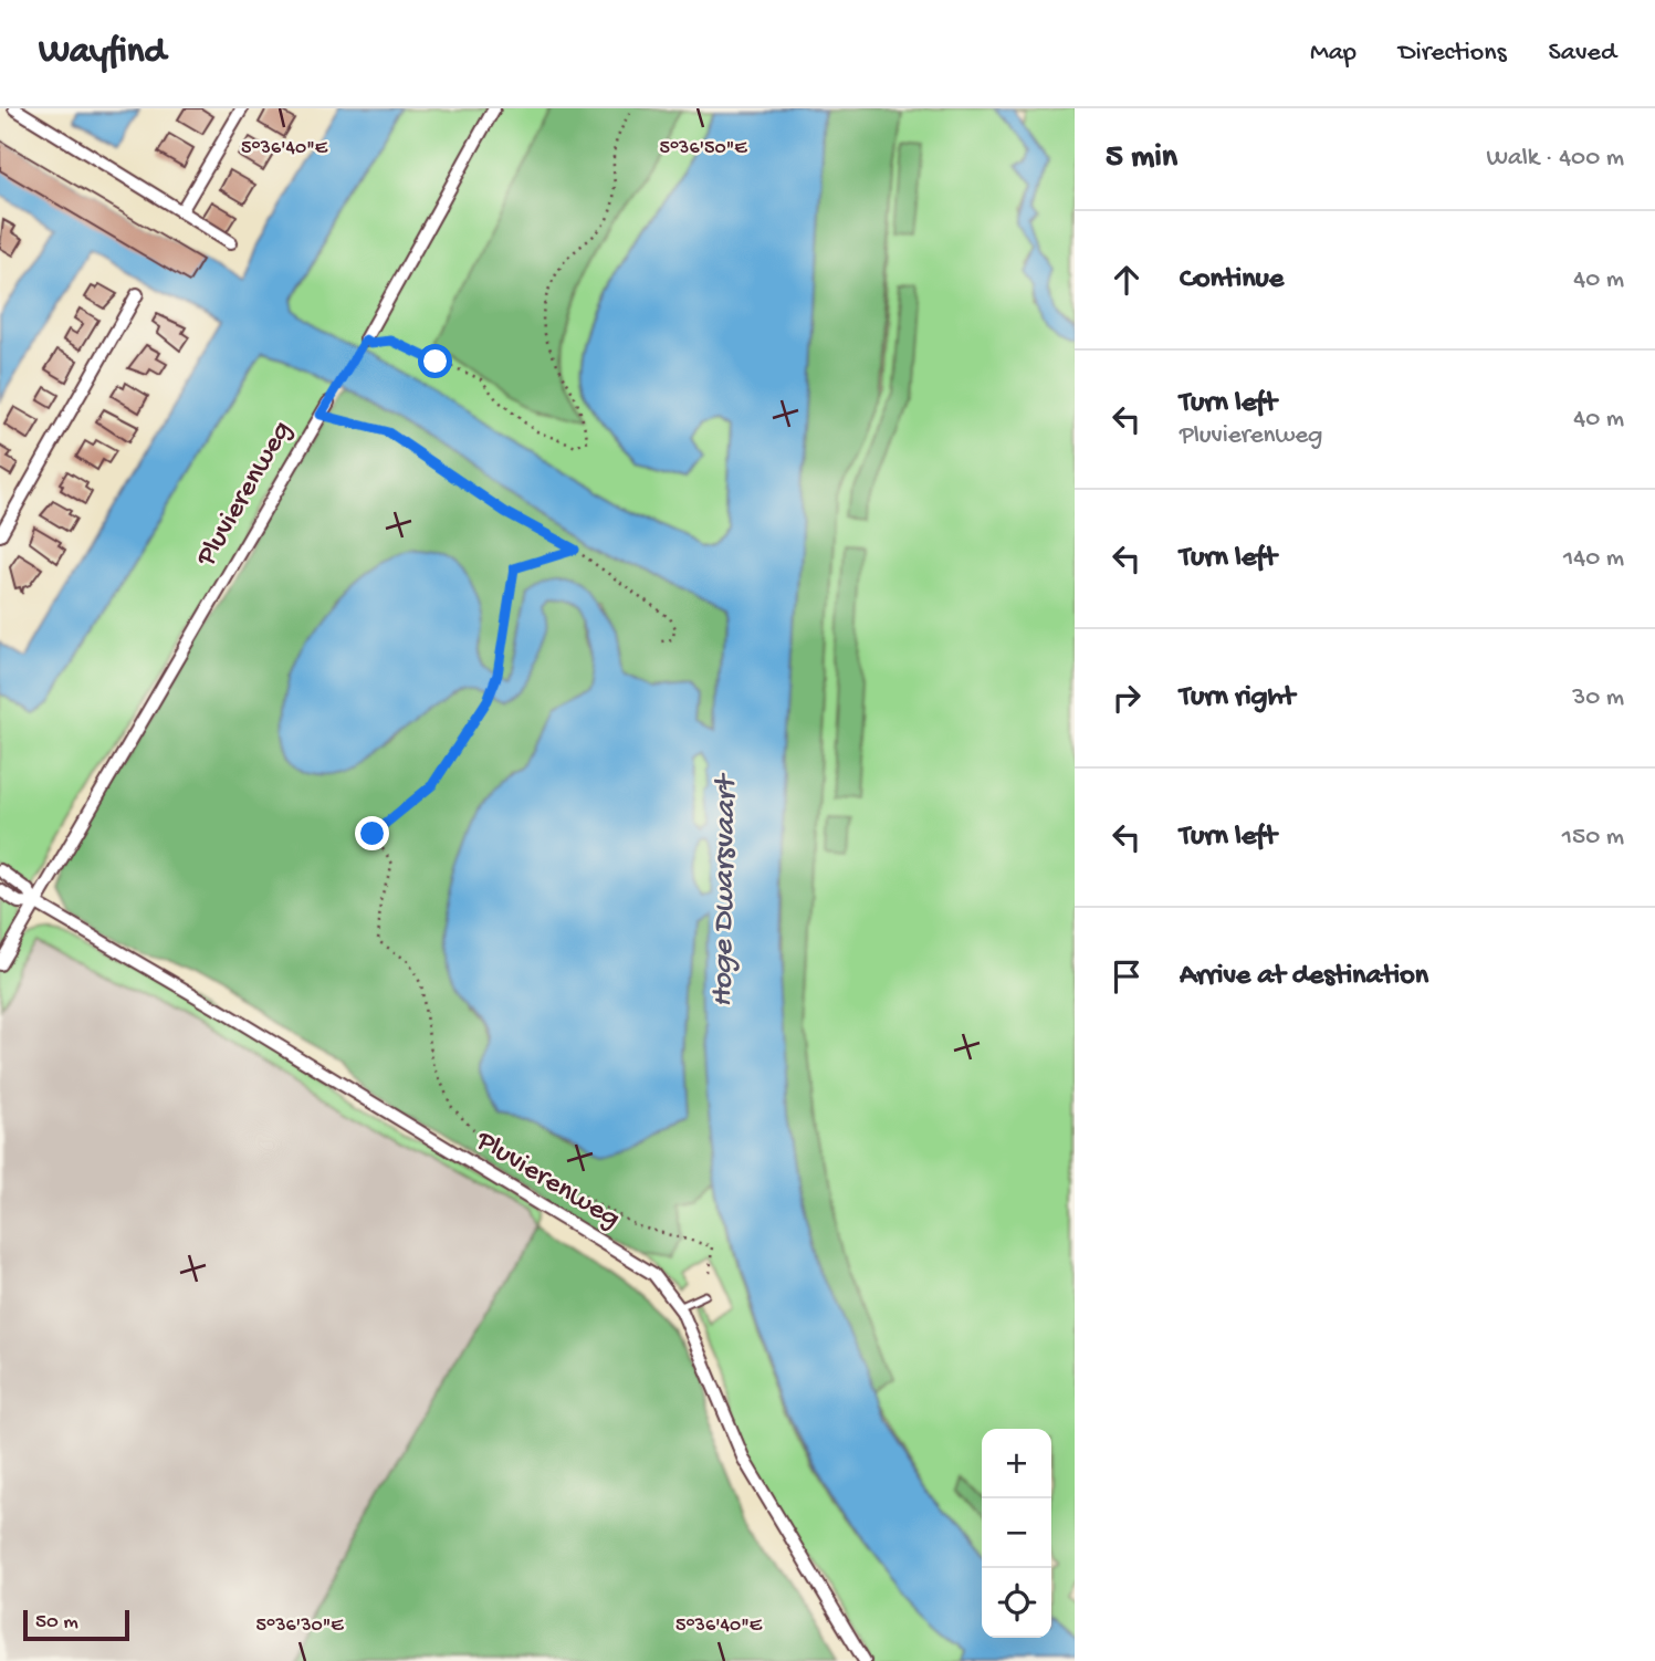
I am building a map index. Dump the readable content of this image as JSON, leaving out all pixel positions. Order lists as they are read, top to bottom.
{
  "streets": {
    "street": ["Pluvierenweg"]
  },
  "water": ["Hoge Dwarsvaart"],
  "scale_bar": "50 m",
  "page": {
    "header": "Wayfind",
    "nav": ["Map", "Directions", "Saved"],
    "heading": ["5 min", "Walk · 400 m"],
    "list": [
      ["Continue", "40 m"],
      ["Turn left", "Pluvierenweg", "40 m"],
      ["Turn left", "140 m"],
      ["Turn right", "30 m"],
      ["Turn left", "150 m"],
      "Arrive at destination"
    ],
    "map_buttons": ["+", "−"],
    "scale": "50 m"
  },
  "coordinates": ["5°36'40\"E", "5°36'50\"E", "5°36'30\"E"]
}
